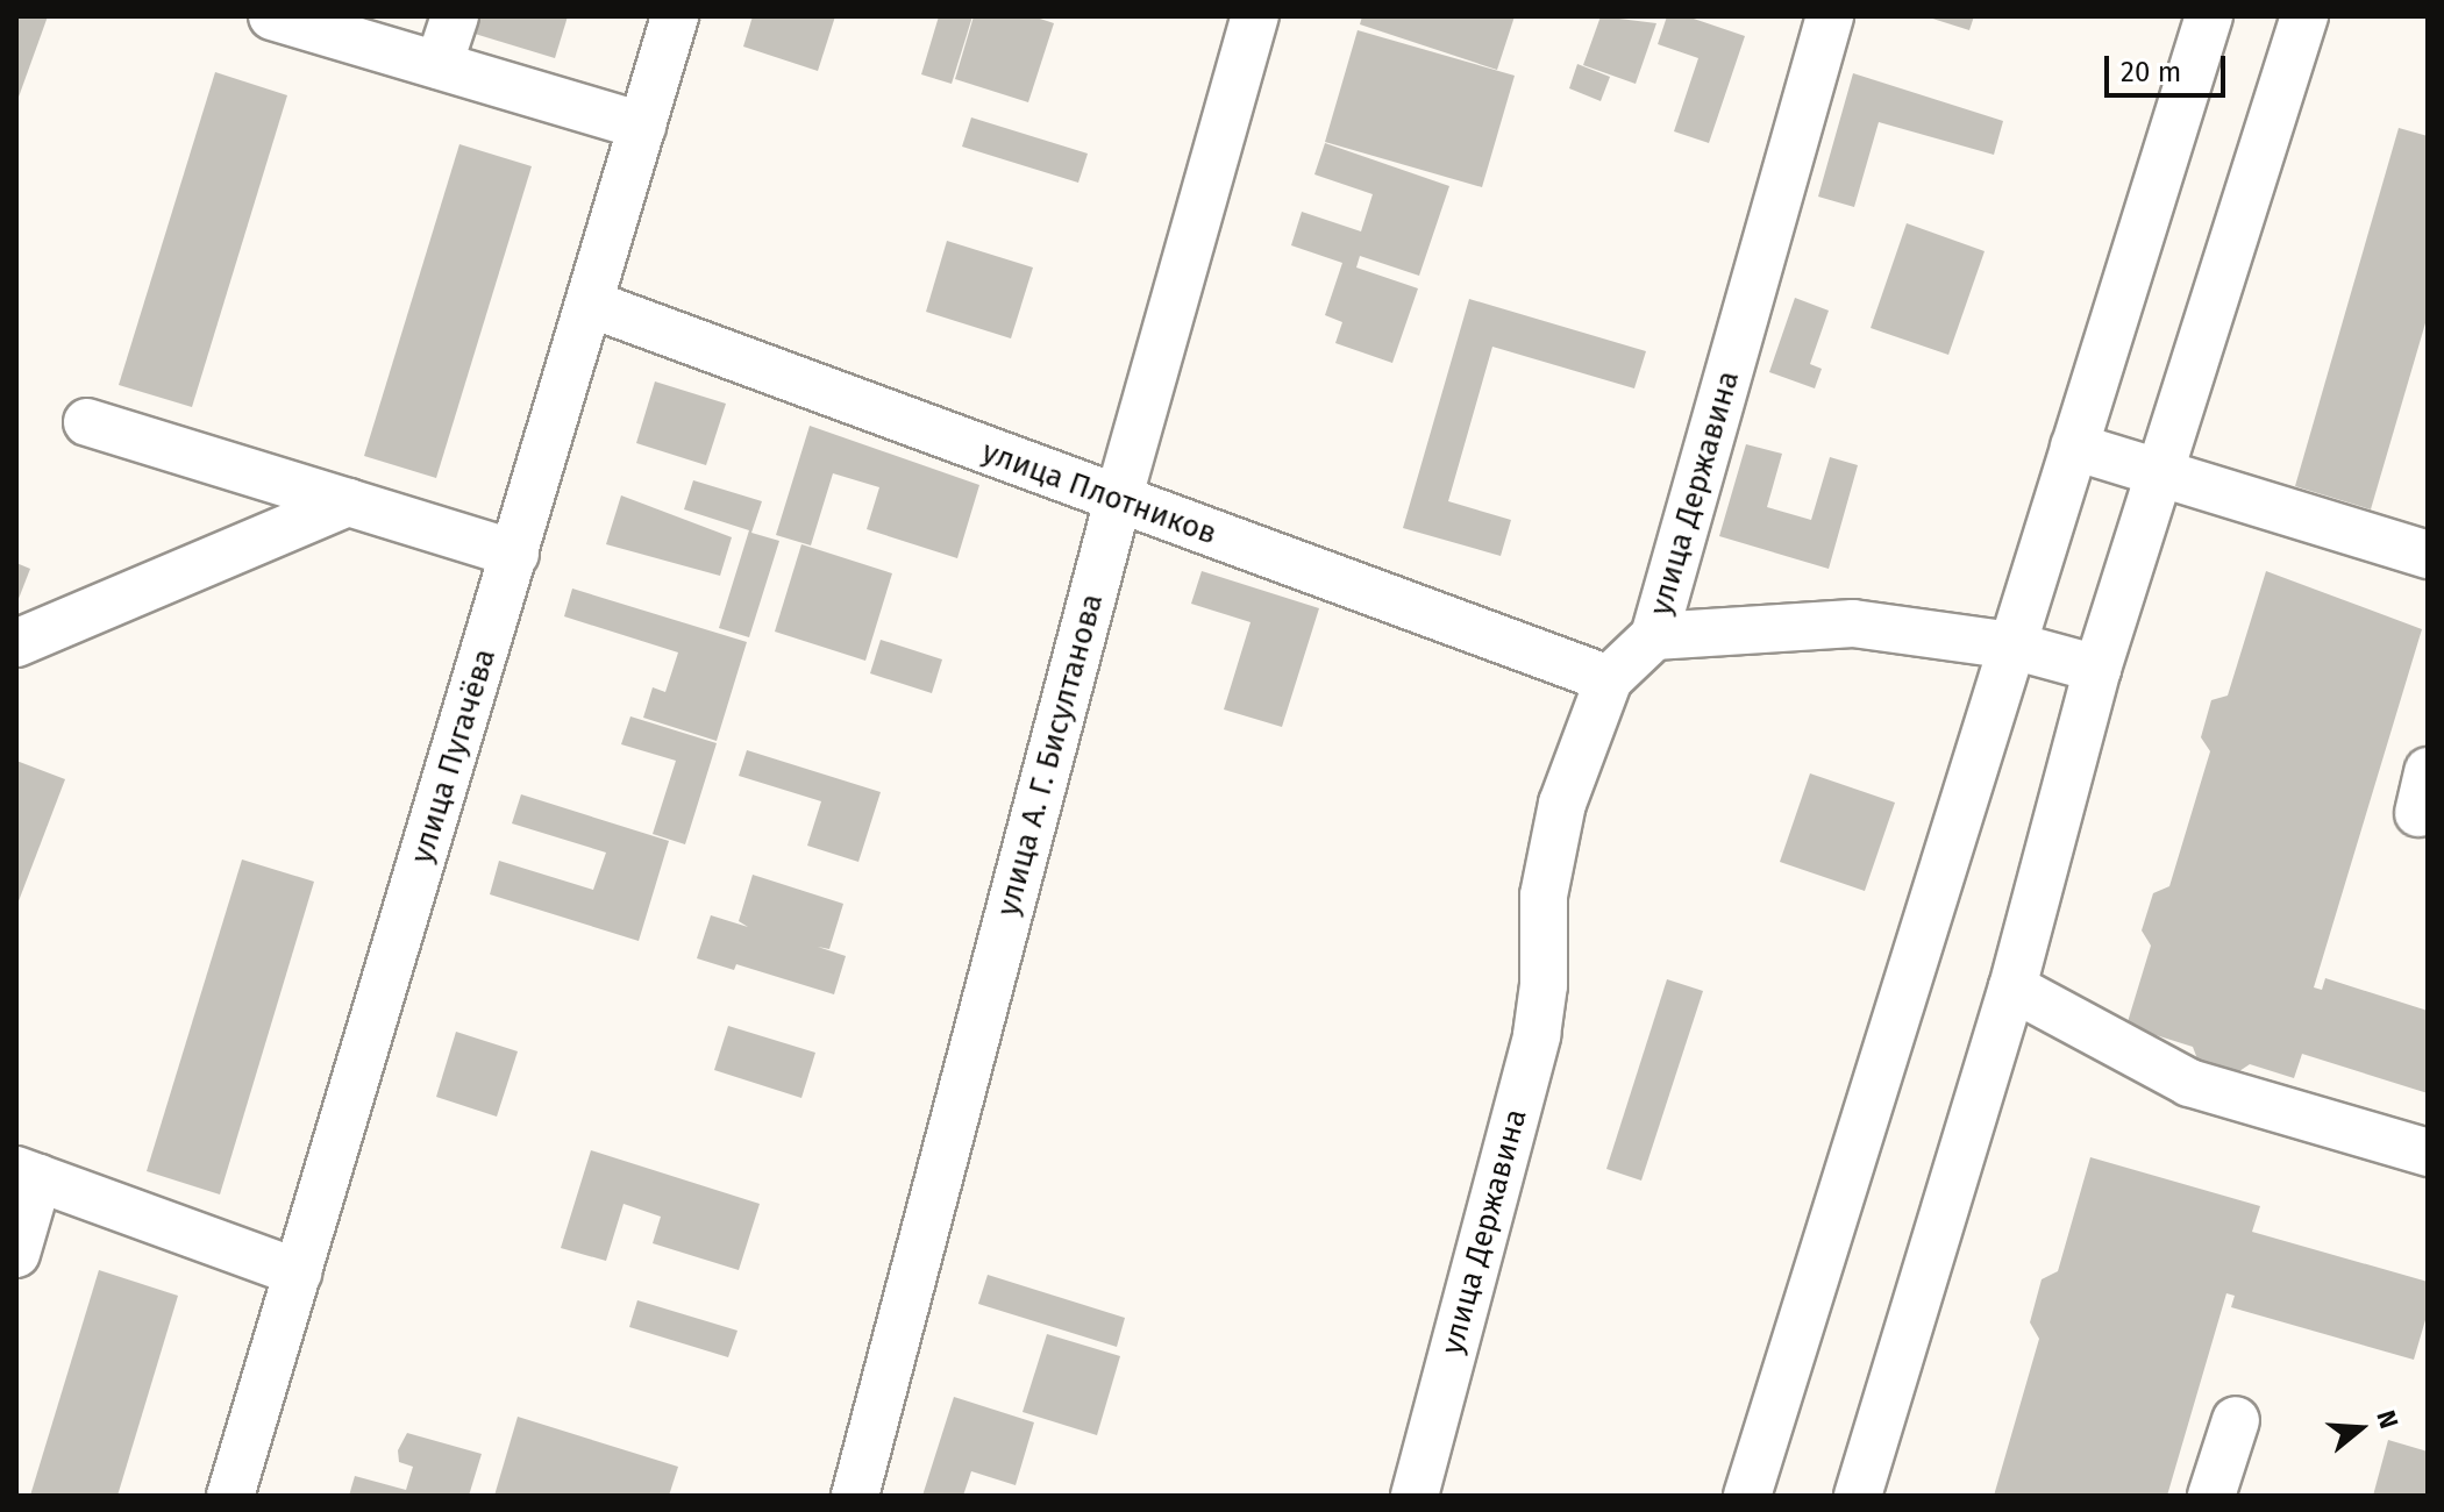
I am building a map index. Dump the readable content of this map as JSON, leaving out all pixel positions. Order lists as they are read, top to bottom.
{
  "streets": {
    "street": [
      "улица Плотников",
      "улица Державина",
      "улица А. Г. Бисултанова",
      "улица Пугачёва"
    ]
  },
  "crossings": [
    ["улица Плотников", "улица Державина"],
    ["улица Плотников", "улица А. Г. Бисултанова"],
    ["улица Плотников", "улица Пугачёва"]
  ],
  "scale_bar": "20 m",
  "north": "right"
}
